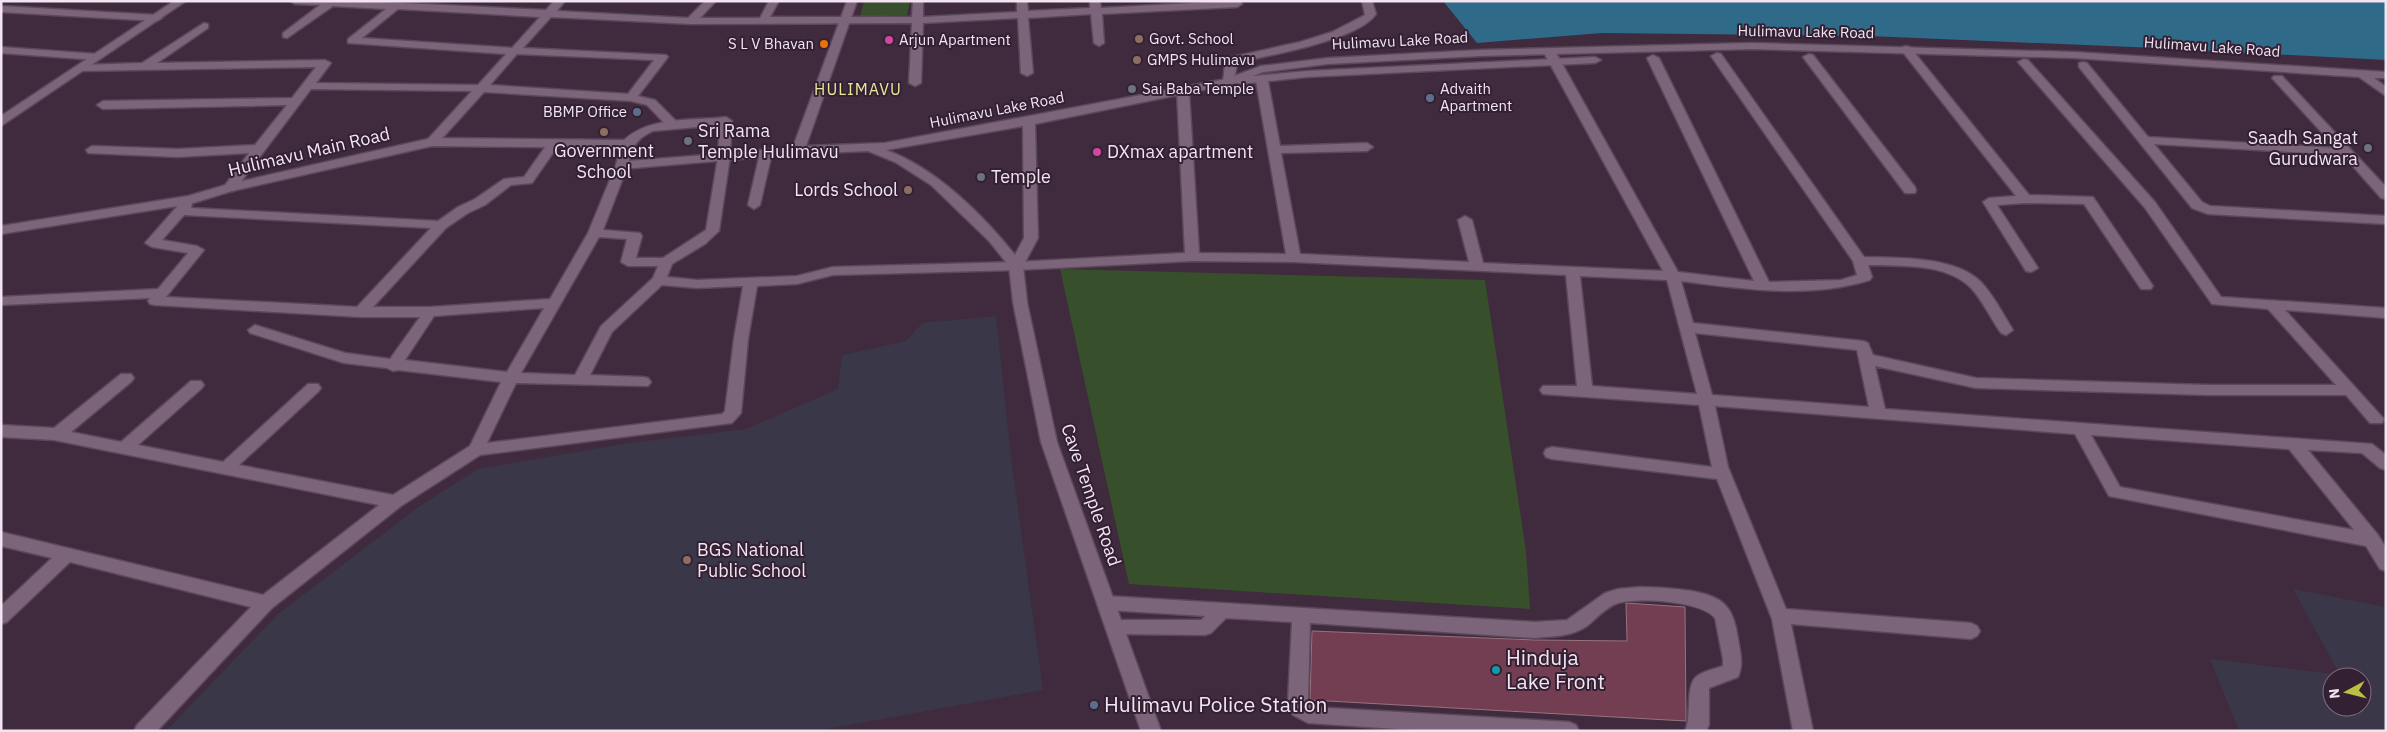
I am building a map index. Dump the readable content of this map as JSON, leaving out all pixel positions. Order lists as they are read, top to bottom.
{
  "streets": {
    "street": ["Hulimavu Lake Road", "Hulimavu Main Road", "Cave Temple Road"]
  },
  "districts": ["HULIMAVU"],
  "places": [
    "Govt. School",
    "Arjun Apartment",
    "S L V Bhavan",
    "GMPS Hulimavu",
    "Sai Baba Temple",
    "Advaith Apartment",
    "BBMP Office",
    "Government School",
    "Sri Rama Temple Hulimavu",
    "Saadh Sangat Gurudwara",
    "DXmax apartment",
    "Temple",
    "Lords School",
    "BGS National Public School",
    "Hinduja Lake Front",
    "Hulimavu Police Station"
  ],
  "north": "left"
}
